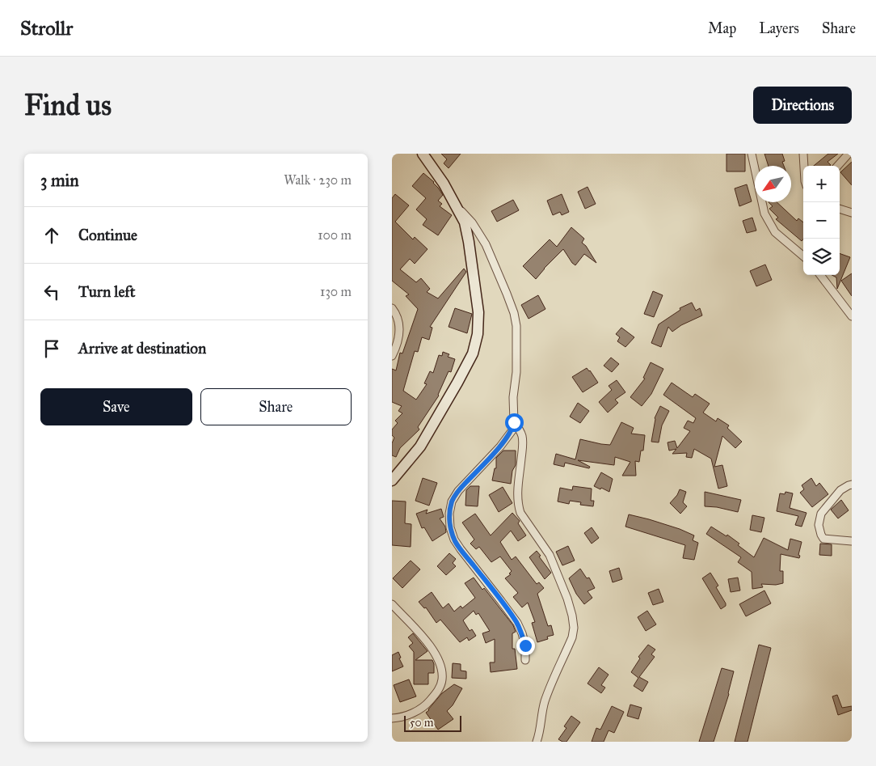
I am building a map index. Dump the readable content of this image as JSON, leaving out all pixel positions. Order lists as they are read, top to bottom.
{
  "scale_bar": "50 m",
  "north": "bottom left",
  "page": {
    "header": "Strollr",
    "nav": ["Map", "Layers", "Share"],
    "buttons": [
      "Directions",
      ["Save", "Share"]
    ],
    "title": "Find us",
    "heading": ["3 min", "Walk · 230 m"],
    "map_buttons": ["+", "−"],
    "list": [
      ["Continue", "100 m"],
      ["Turn left", "130 m"],
      "Arrive at destination"
    ],
    "scale": "50 m"
  }
}
